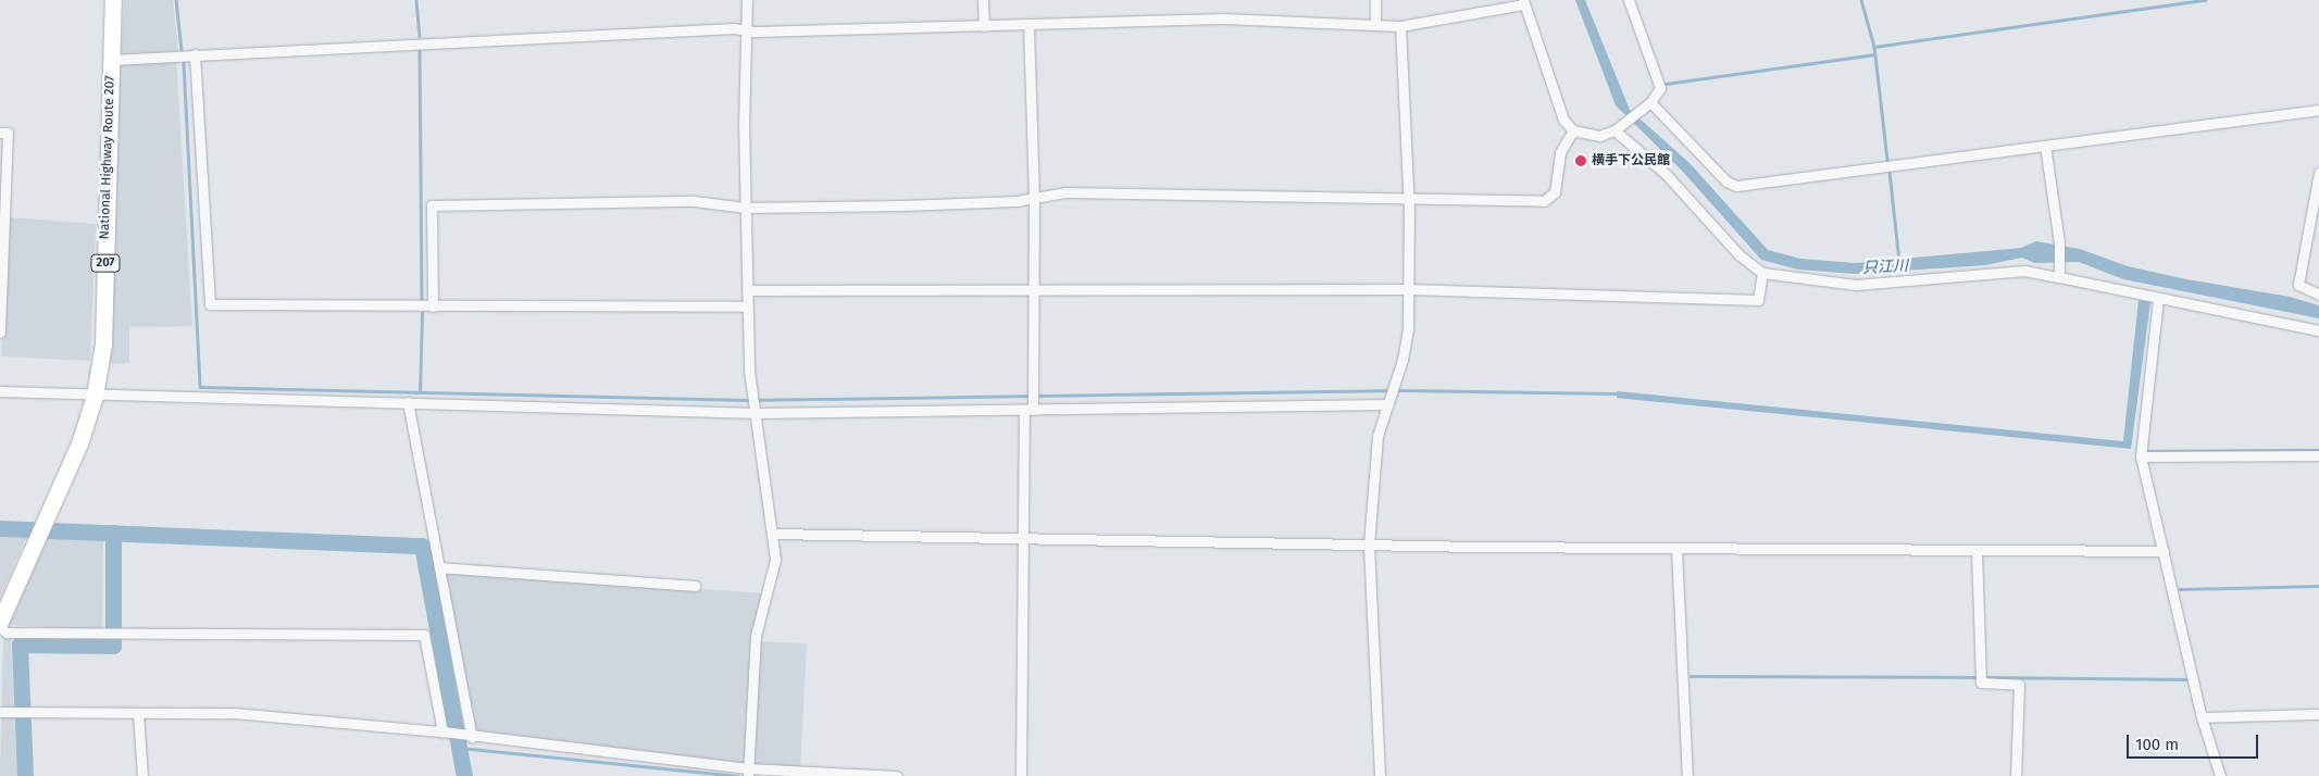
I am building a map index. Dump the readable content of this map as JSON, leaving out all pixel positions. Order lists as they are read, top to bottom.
{
  "streets": {
    "highway": ["National Highway Route 207", "207"]
  },
  "water": ["只江川"],
  "places": ["横手下公民館"],
  "scale_bar": "100 m"
}
